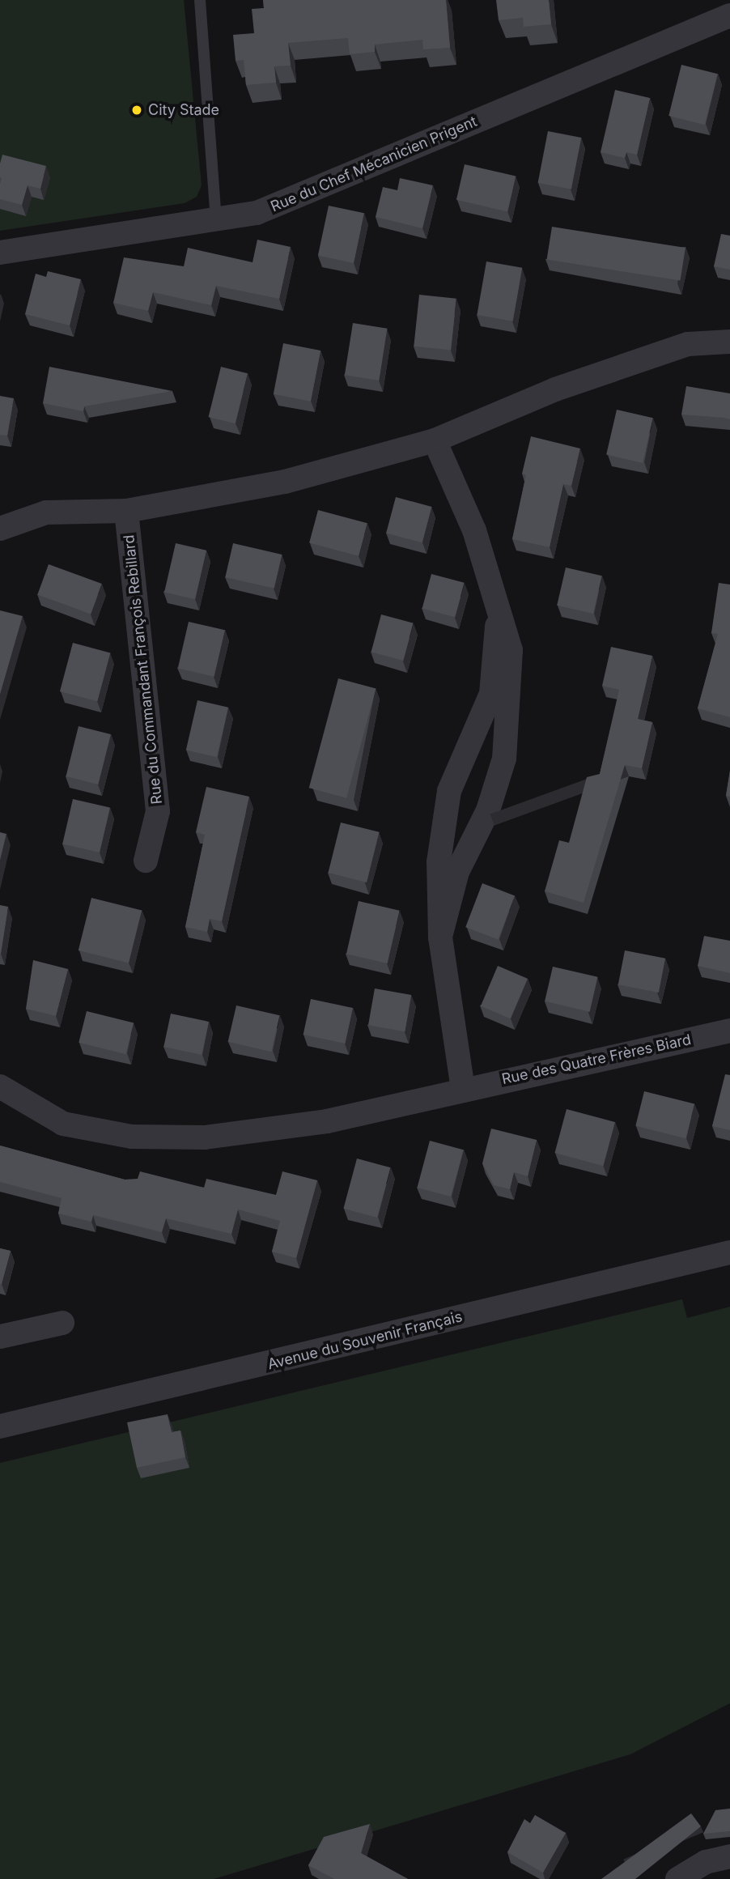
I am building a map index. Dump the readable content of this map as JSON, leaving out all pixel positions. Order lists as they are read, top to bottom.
{
  "streets": {
    "street": [
      "Rue du Chef Mécanicien Prigent",
      "Rue du Commandant François Rebillard",
      "Rue des Quatre Frères Biard",
      "Avenue du Souvenir Français"
    ]
  },
  "places": ["City Stade"]
}
